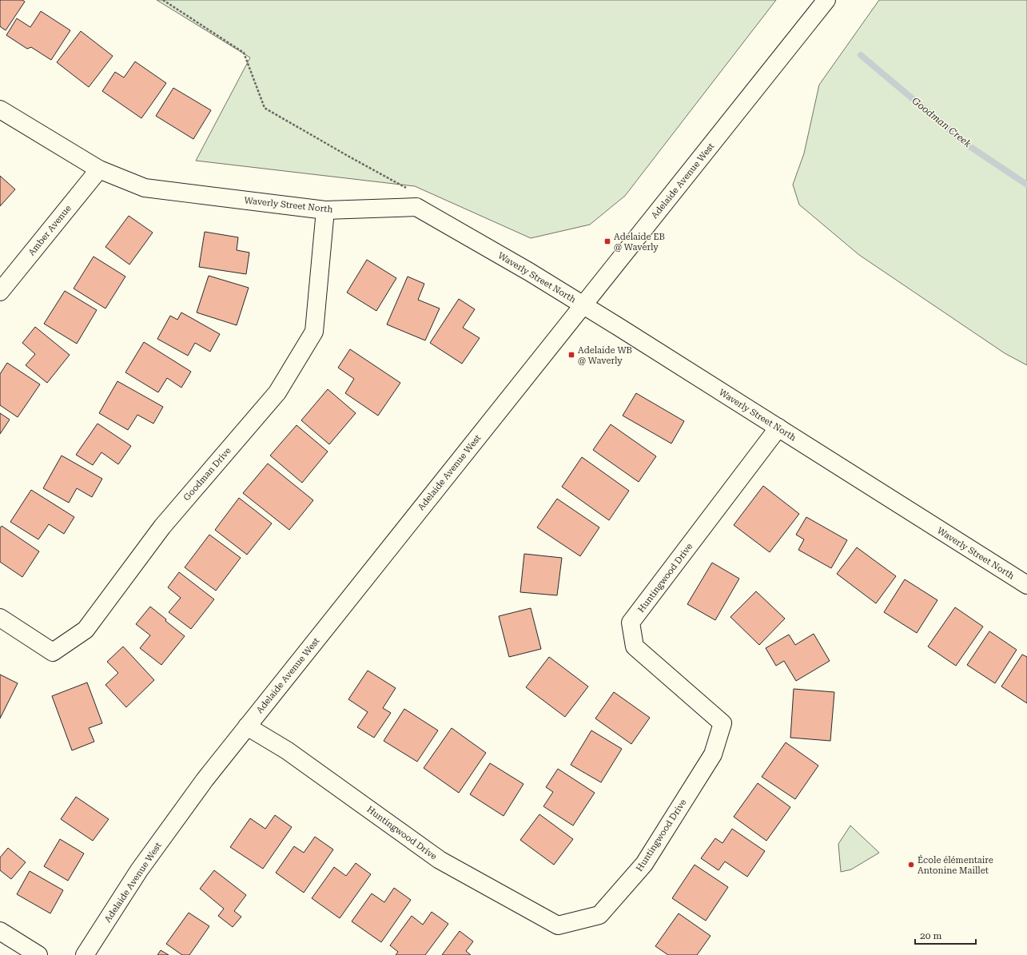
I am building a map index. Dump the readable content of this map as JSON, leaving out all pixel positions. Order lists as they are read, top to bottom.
{
  "streets": {
    "street": [
      "Adelaide Avenue West",
      "Waverly Street North",
      "Amber Avenue",
      "Goodman Drive",
      "Huntingwood Drive"
    ]
  },
  "crossings": [
    ["Adelaide Avenue West", "Waverly Street North"],
    ["Adelaide Avenue West", "Huntingwood Drive"],
    ["Waverly Street North", "Amber Avenue"],
    ["Waverly Street North", "Goodman Drive"],
    ["Waverly Street North", "Huntingwood Drive"]
  ],
  "water": ["Goodman Creek"],
  "places": {
    "transit": ["Adelaide EB @ Waverly", "Adelaide WB @ Waverly"],
    "other": ["École élémentaire Antonine Maillet"]
  },
  "scale_bar": "20 m"
}
